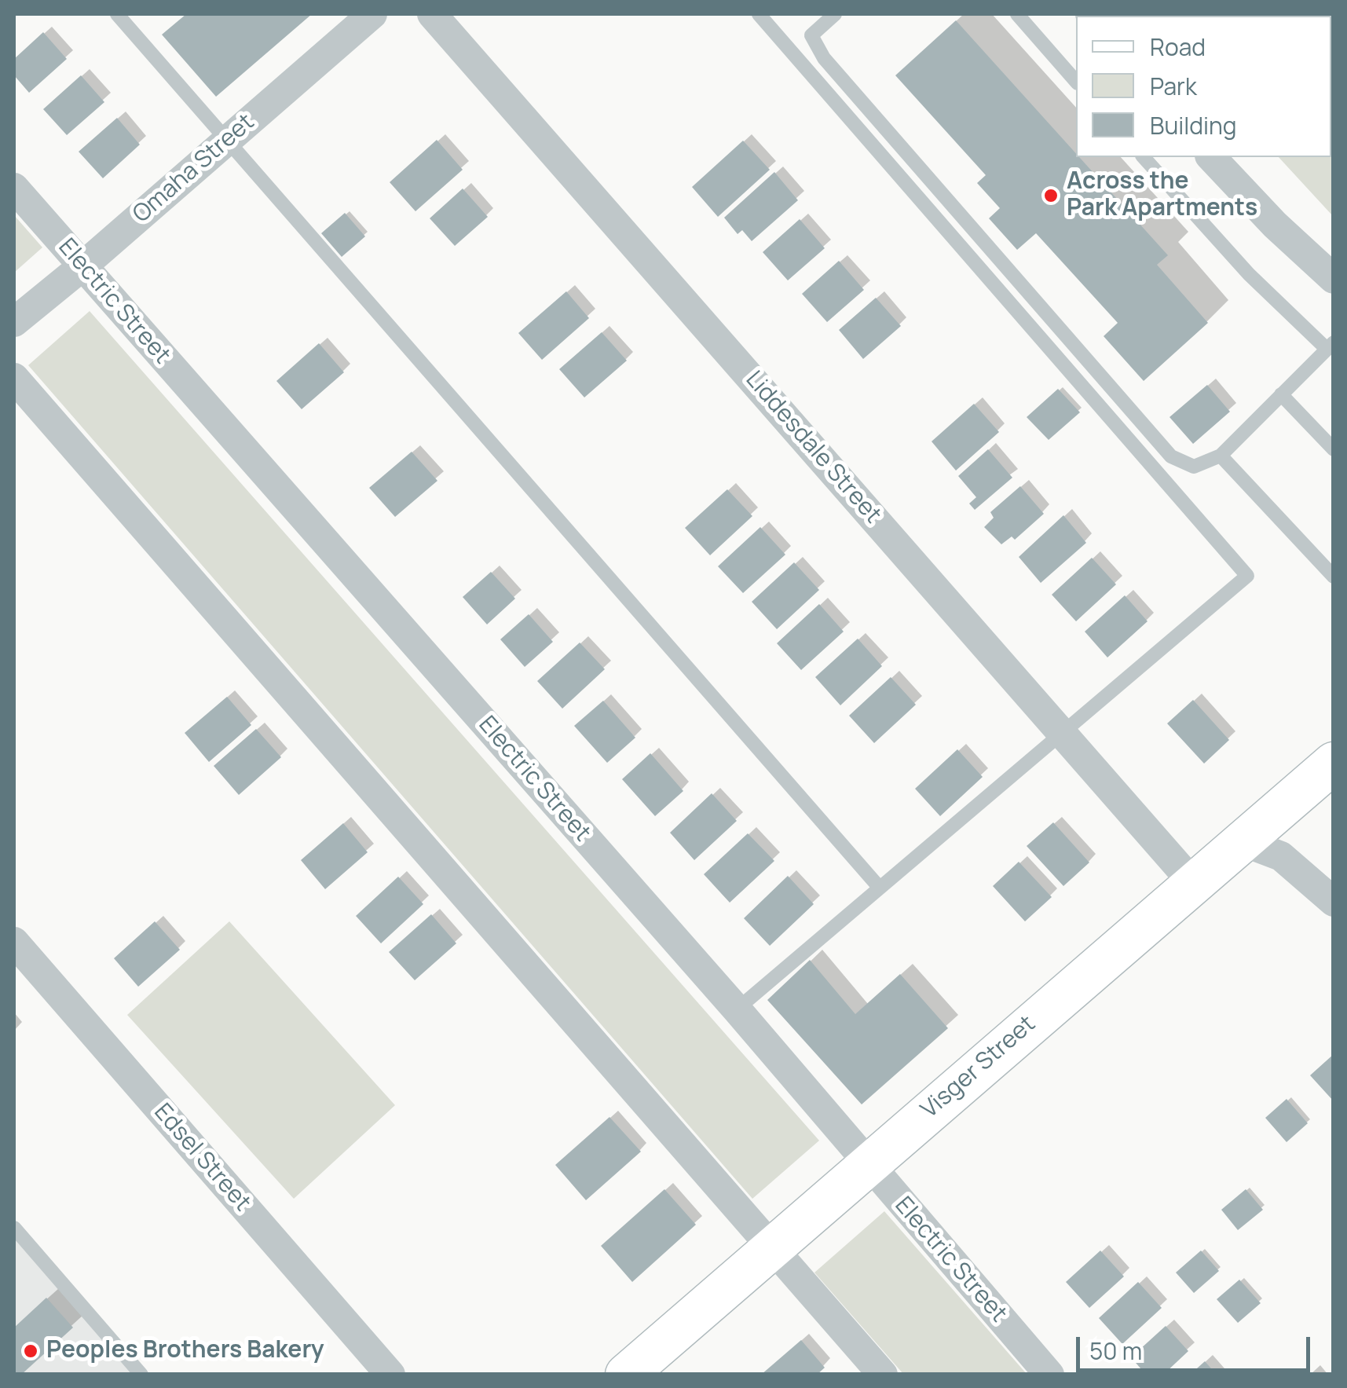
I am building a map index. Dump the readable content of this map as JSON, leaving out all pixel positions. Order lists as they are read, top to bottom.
{
  "streets": {
    "street": [
      "Omaha Street",
      "Electric Street",
      "Liddesdale Street",
      "Visger Street",
      "Edsel Street"
    ]
  },
  "crossings": [
    ["Omaha Street", "Electric Street"],
    ["Electric Street", "Visger Street"],
    ["Liddesdale Street", "Visger Street"]
  ],
  "places": ["Across the Park Apartments", "Peoples Brothers Bakery"],
  "legend": ["Road", "Park", "Building"],
  "scale_bar": "50 m"
}
